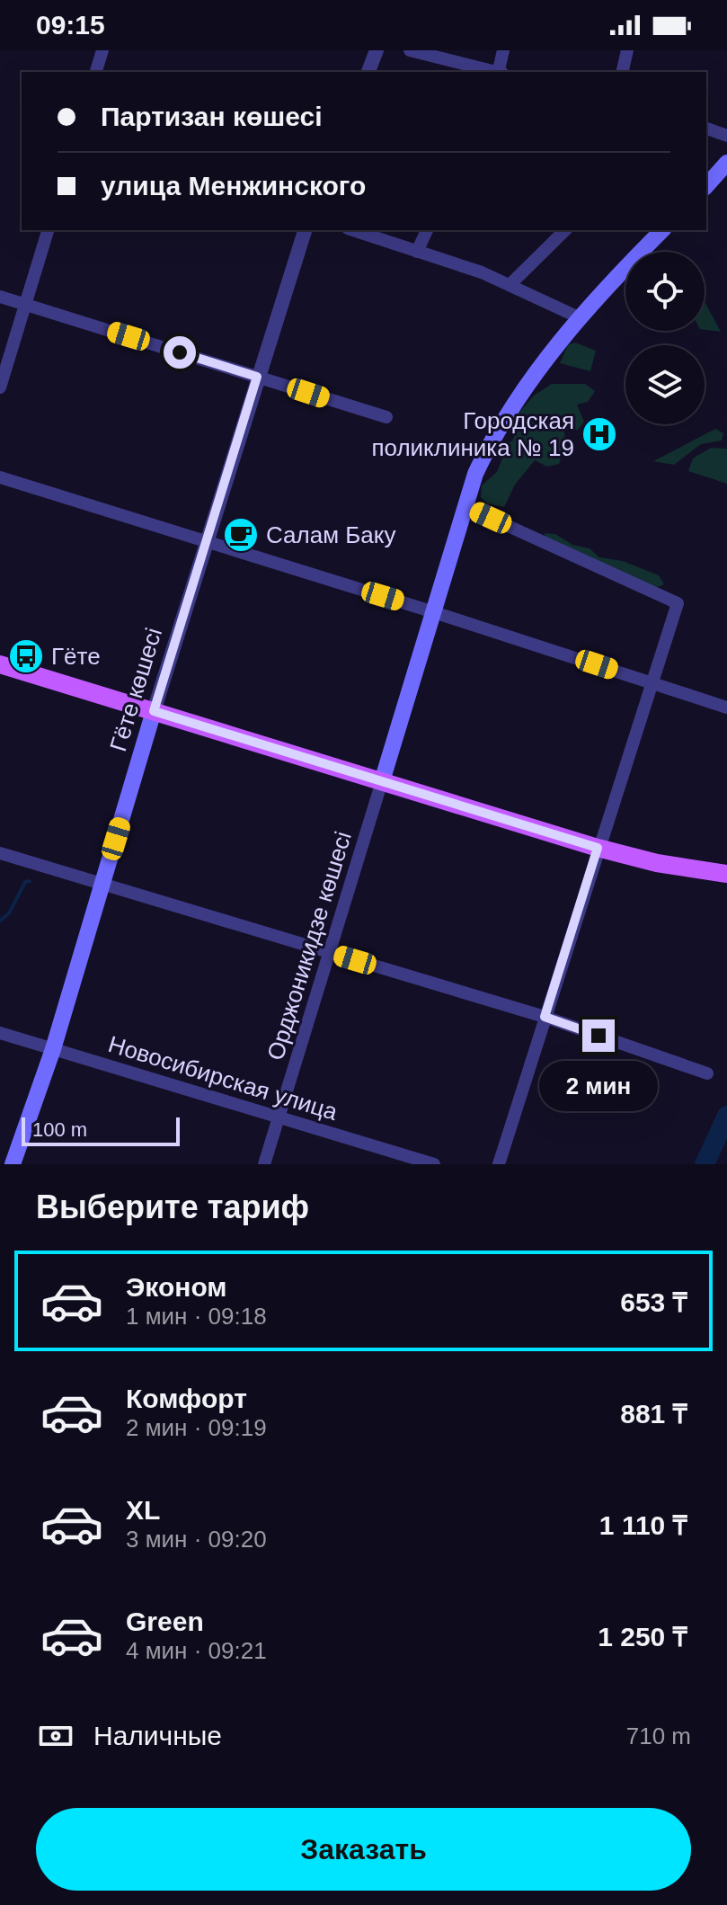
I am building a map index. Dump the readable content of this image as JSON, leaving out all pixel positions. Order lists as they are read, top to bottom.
{
  "streets": {
    "main road": ["Гёте көшесі"],
    "street": ["Орджоникидзе көшесі", "Новосибирская улица"]
  },
  "crossings": [
    ["Гёте көшесі", "Новосибирская улица"],
    ["Орджоникидзе көшесі", "Новосибирская улица"]
  ],
  "places": {
    "hospital": ["Городская поликлиника № 19"],
    "cafe": ["Салам Баку"],
    "bus stop": ["Гёте"]
  },
  "scale_bar": "100 m",
  "page": {
    "status": "09:15",
    "banner": ["Партизан көшесі", "улица Менжинского"],
    "bubble": "2 мин",
    "scale": "100 m",
    "heading": "Выберите тариф",
    "list": [
      {
        "name": "Эконом",
        "note": "1 мин · 09:18",
        "value": "653 ₸"
      },
      {
        "name": "Комфорт",
        "note": "2 мин · 09:19",
        "value": "881 ₸"
      },
      {
        "name": "XL",
        "note": "3 мин · 09:20",
        "value": "1 110 ₸"
      },
      {
        "name": "Green",
        "note": "4 мин · 09:21",
        "value": "1 250 ₸"
      }
    ],
    "pay": ["Наличные", "710 m"],
    "buttons": "Заказать"
  }
}
